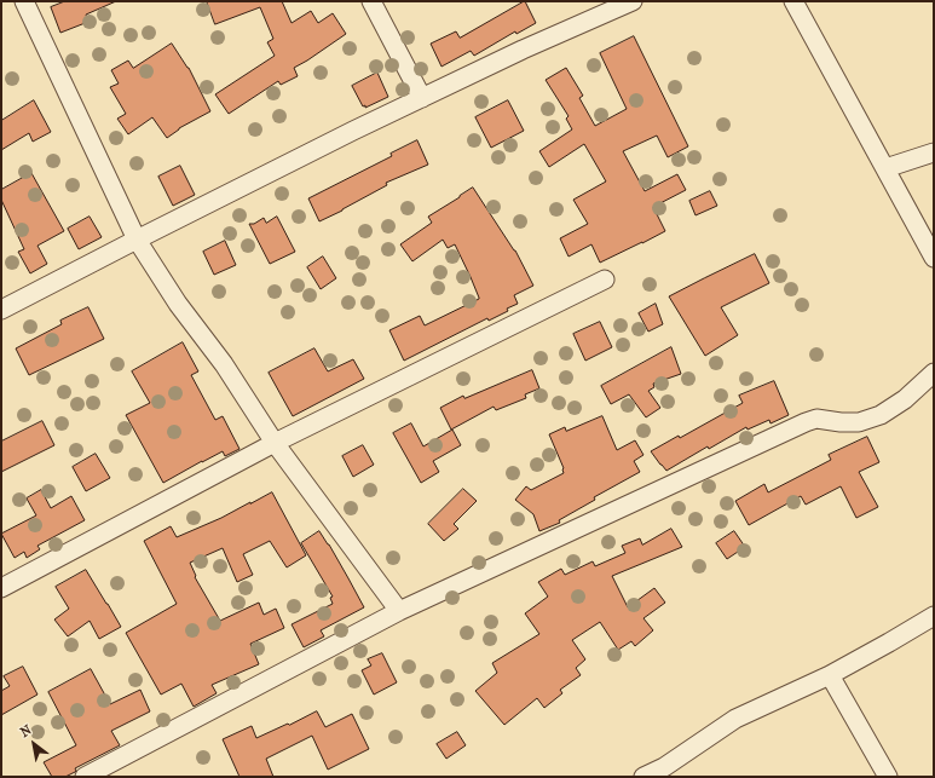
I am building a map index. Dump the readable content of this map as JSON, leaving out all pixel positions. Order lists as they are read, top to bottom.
{
  "north": "top left"
}
